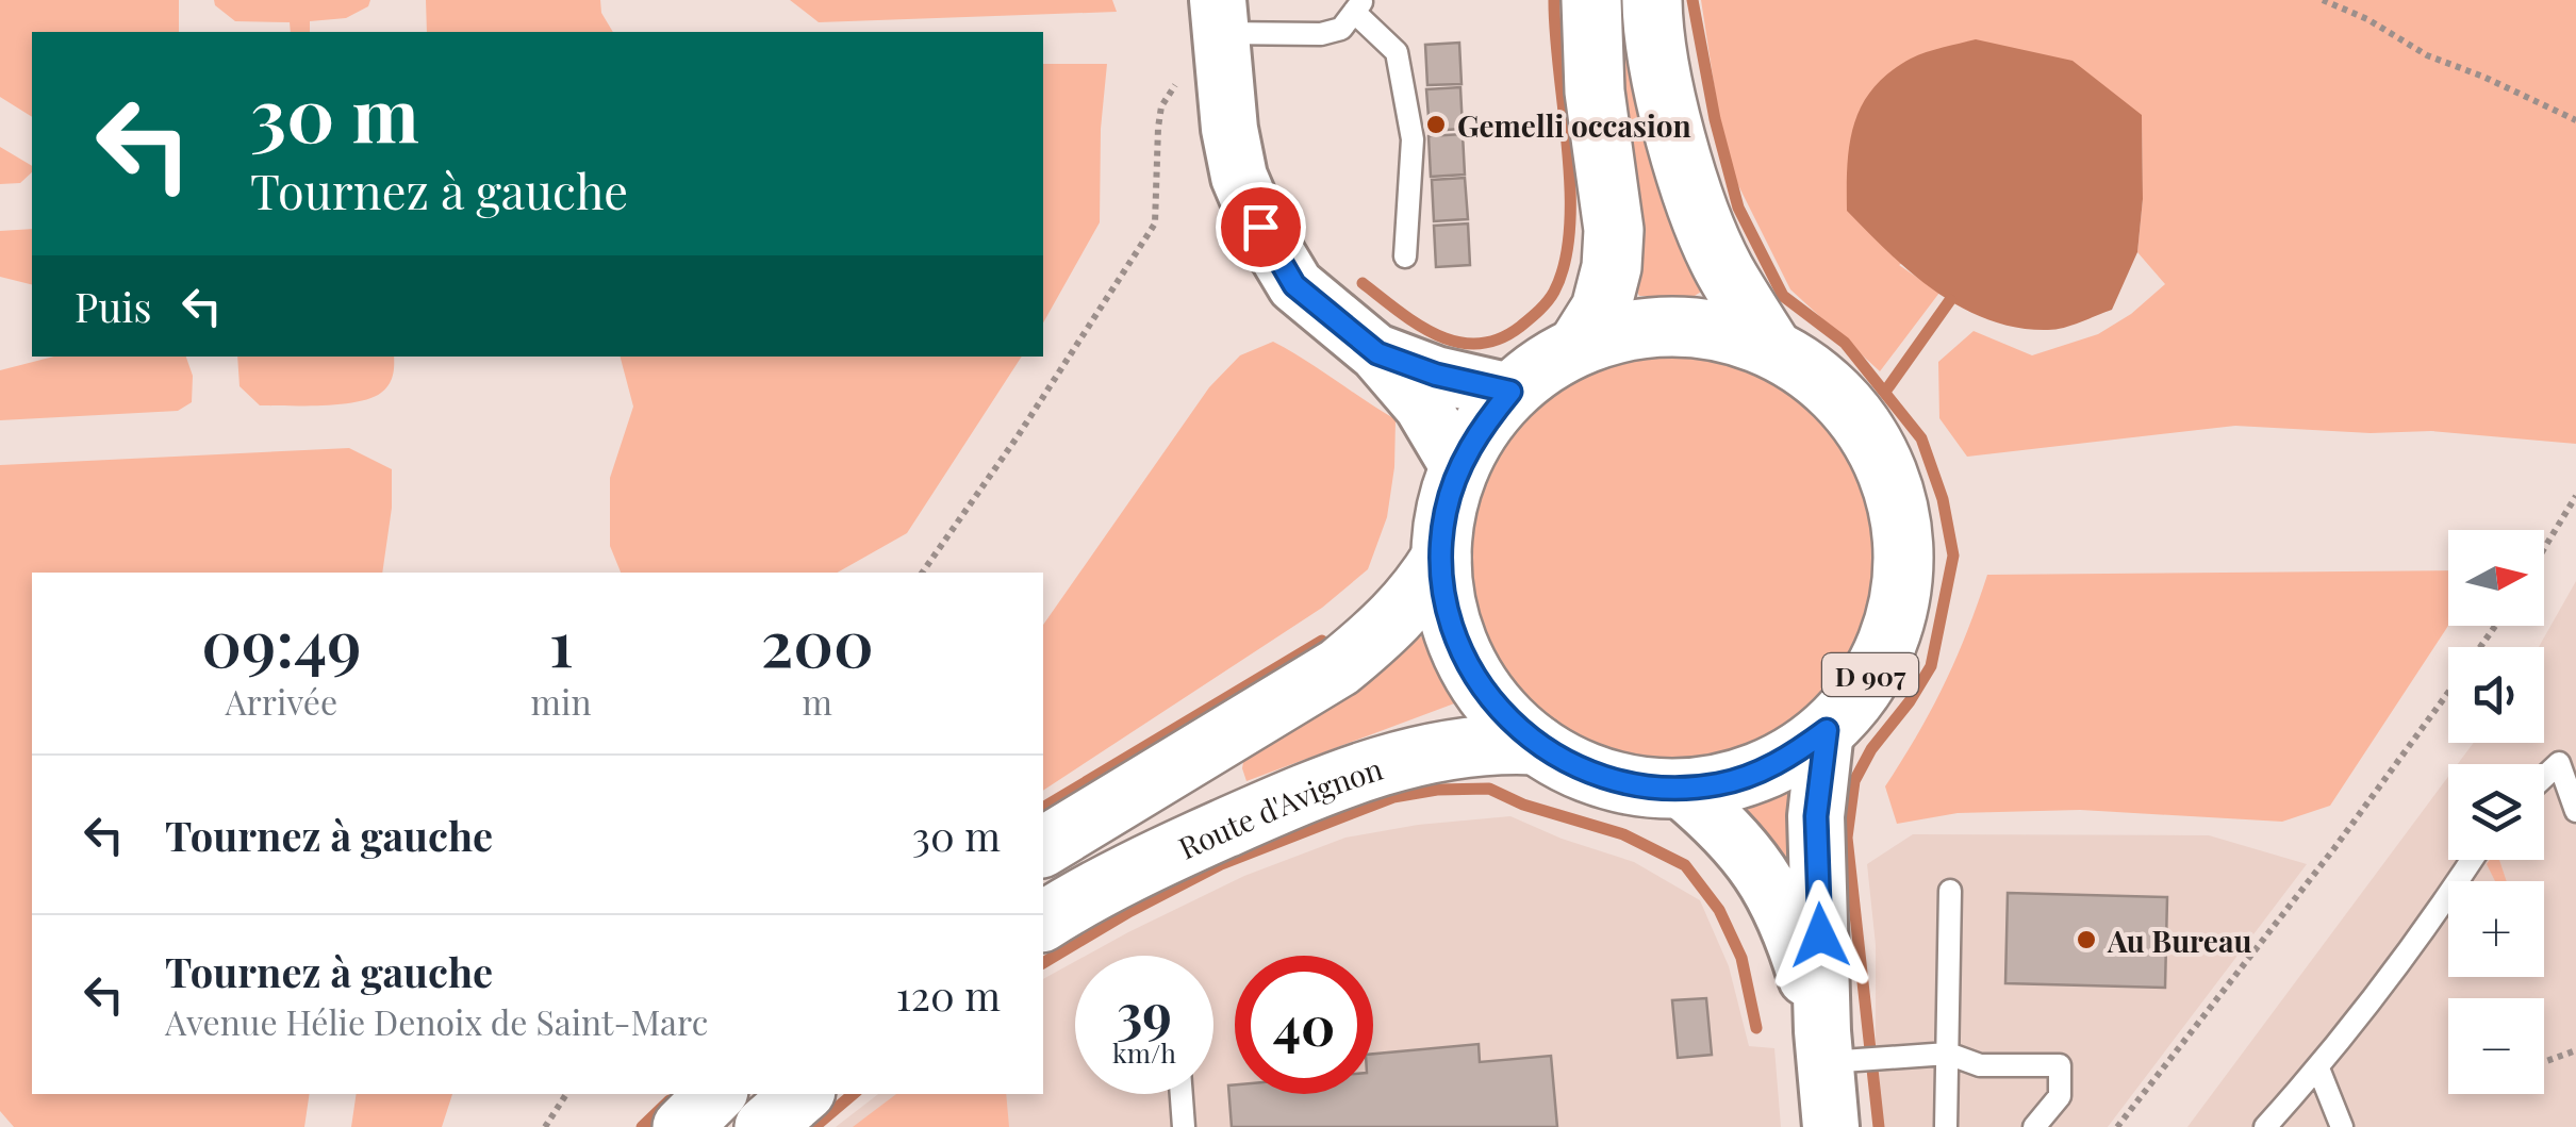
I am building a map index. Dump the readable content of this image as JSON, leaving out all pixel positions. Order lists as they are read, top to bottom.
{
  "streets": {
    "main road": ["D 907", "Route d'Avignon"]
  },
  "crossings": [
    ["D 907", "Route d'Avignon"]
  ],
  "places": ["Gemelli occasion", "Au Bureau"],
  "north": "right",
  "page": {
    "turn": ["30 m", "Tournez à gauche"],
    "then": "Puis",
    "map_buttons": ["+", "−"],
    "eta": [
      "09:49",
      "Arrivée",
      "1",
      "min",
      "200",
      "m"
    ],
    "list": [
      {
        "name": "Tournez à gauche",
        "value": "30 m"
      },
      {
        "name": "Tournez à gauche",
        "note": "Avenue Hélie Denoix de Saint-Marc",
        "value": "120 m"
      }
    ],
    "speed": "39 km/h",
    "limit": "40"
  }
}
